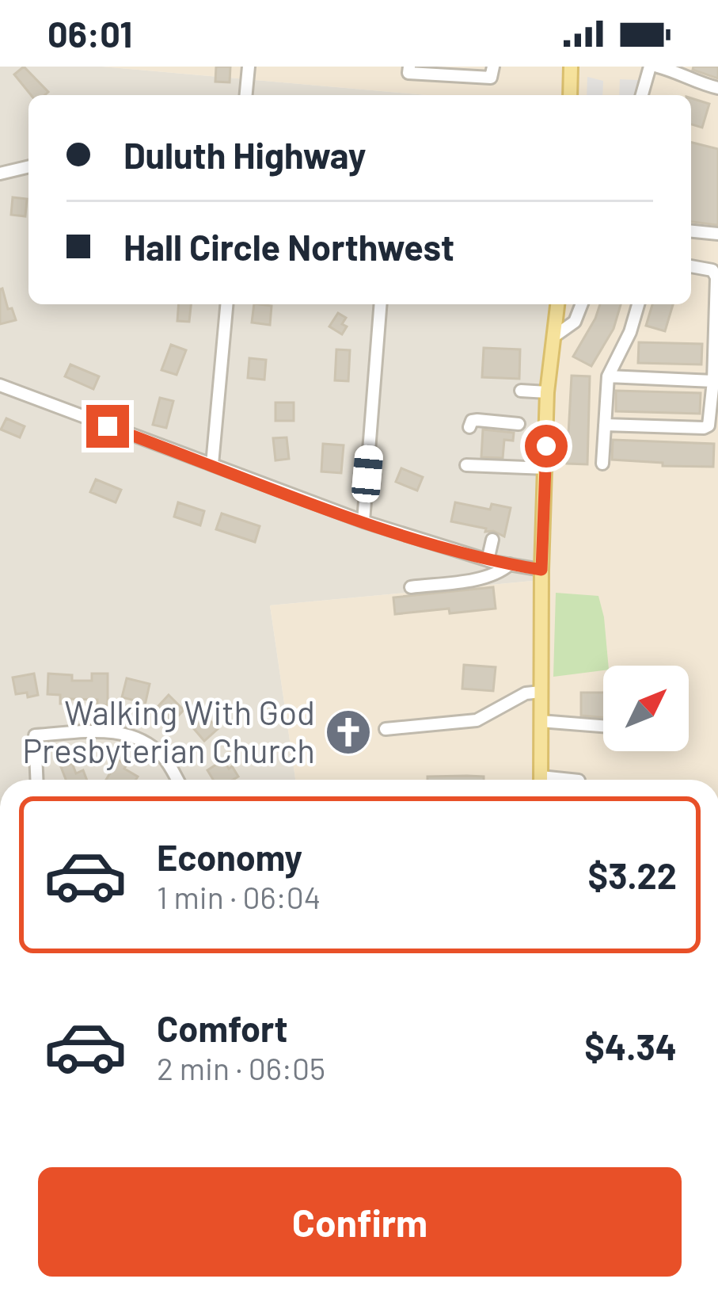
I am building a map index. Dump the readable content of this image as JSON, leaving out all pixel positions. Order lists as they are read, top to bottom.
{
  "places": {
    "church": ["Walking With God Presbyterian Church"]
  },
  "north": "top right",
  "page": {
    "status": "06:01",
    "banner": ["Duluth Highway", "Hall Circle Northwest"],
    "list": [
      {
        "name": "Economy",
        "note": "1 min · 06:04",
        "value": "$3.22"
      },
      {
        "name": "Comfort",
        "note": "2 min · 06:05",
        "value": "$4.34"
      }
    ],
    "buttons": "Confirm"
  }
}
